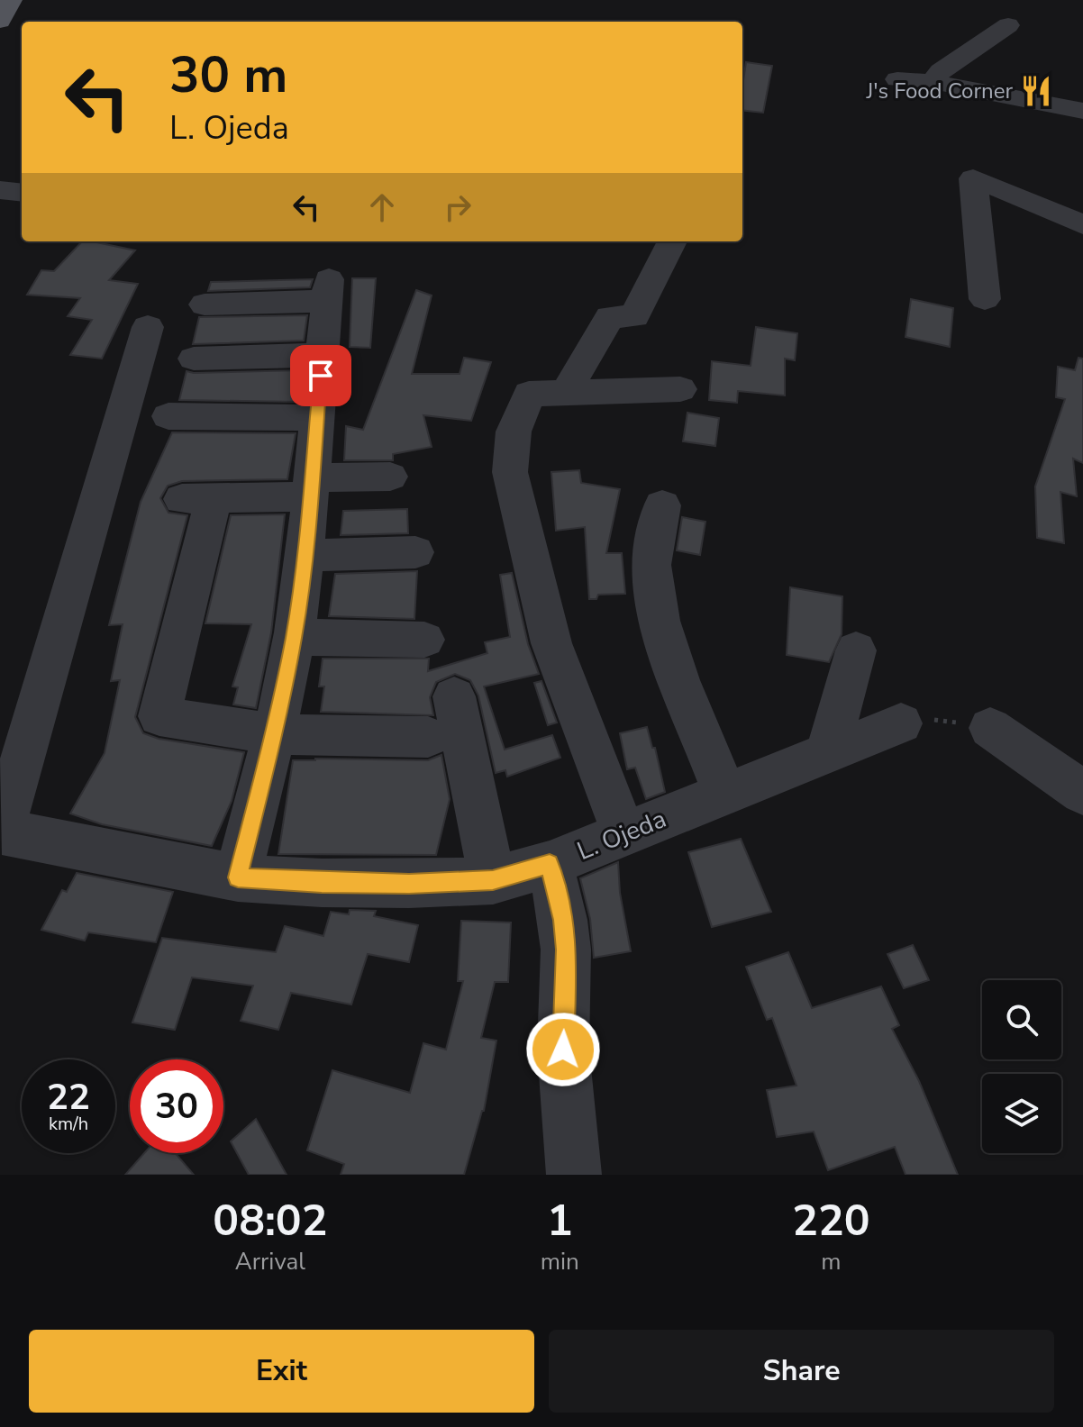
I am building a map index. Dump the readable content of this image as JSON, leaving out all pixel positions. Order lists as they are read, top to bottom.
{
  "streets": {
    "street": ["L. Ojeda"]
  },
  "places": {
    "restaurant": ["J's Food Corner"]
  },
  "page": {
    "turn": ["30 m", "L. Ojeda"],
    "speed": "22 km/h",
    "limit": "30",
    "eta": [
      "08:02",
      "Arrival",
      "1",
      "min",
      "220",
      "m"
    ],
    "buttons": ["Exit", "Share"]
  }
}
